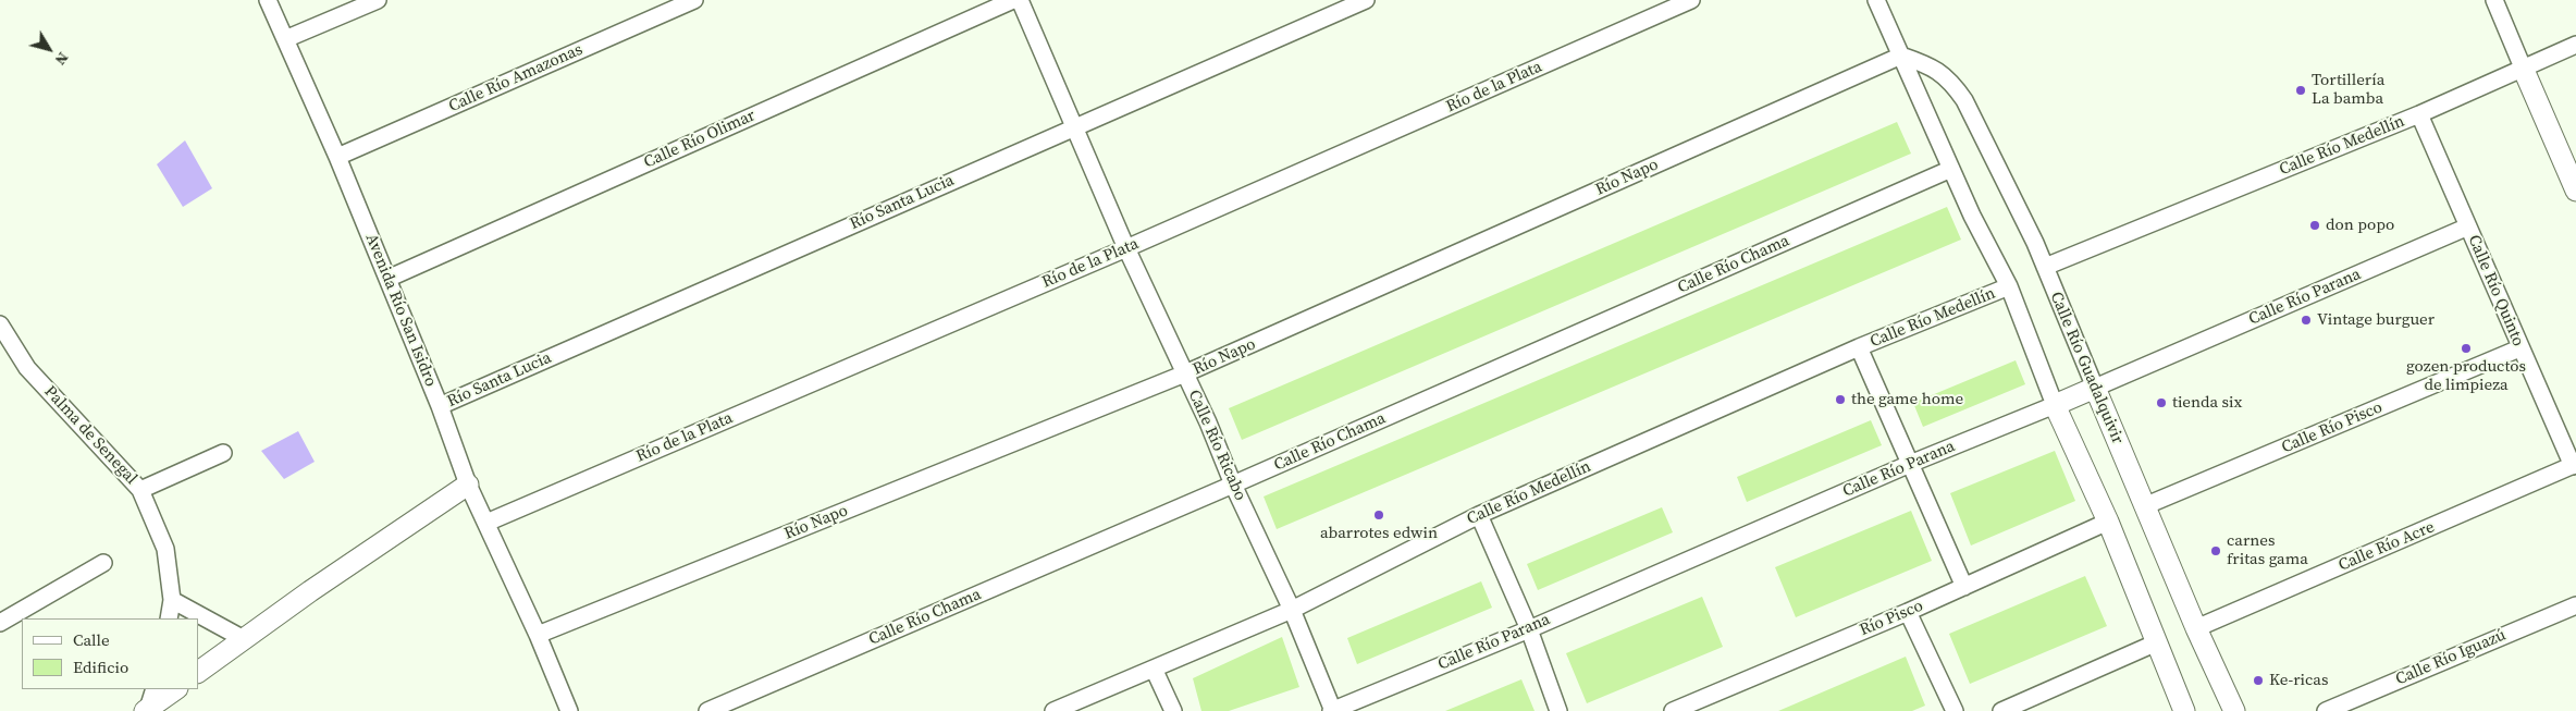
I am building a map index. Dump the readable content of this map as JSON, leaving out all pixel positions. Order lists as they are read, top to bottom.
{
  "streets": {
    "street": [
      "Calle Río Amazonas",
      "Río de la Plata",
      "Calle Río Olimar",
      "Calle Río Medellín",
      "Río Napo",
      "Río Santa Lucia",
      "Calle Río Chama",
      "Calle Río Quinto",
      "Calle Río Parana",
      "Avenida Río San Isidro",
      "Calle Río Guadalquivir",
      "Calle Río Pisco",
      "Palma de Senegal",
      "Calle Río Ricabo",
      "Calle Río Acre",
      "Río Pisco",
      "Calle Río Iguazú"
    ]
  },
  "crossings": [
    ["Calle Río Amazonas", "Avenida Río San Isidro"],
    ["Río de la Plata", "Avenida Río San Isidro"],
    ["Río de la Plata", "Calle Río Ricabo"],
    ["Calle Río Olimar", "Avenida Río San Isidro"],
    ["Calle Río Medellín", "Calle Río Quinto"],
    ["Calle Río Medellín", "Calle Río Guadalquivir"],
    ["Calle Río Medellín", "Calle Río Ricabo"],
    ["Río Napo", "Avenida Río San Isidro"],
    ["Río Napo", "Calle Río Guadalquivir"],
    ["Río Napo", "Calle Río Ricabo"],
    ["Río Santa Lucia", "Avenida Río San Isidro"],
    ["Río Santa Lucia", "Calle Río Ricabo"],
    ["Calle Río Chama", "Calle Río Ricabo"],
    ["Calle Río Quinto", "Calle Río Parana"],
    ["Calle Río Quinto", "Calle Río Pisco"],
    ["Calle Río Quinto", "Calle Río Acre"],
    ["Calle Río Parana", "Calle Río Guadalquivir"],
    ["Calle Río Parana", "Calle Río Ricabo"],
    ["Calle Río Guadalquivir", "Calle Río Pisco"],
    ["Calle Río Guadalquivir", "Calle Río Acre"]
  ],
  "places": [
    "Tortillería La bamba",
    "don popo",
    "Vintage burguer",
    "gozen productos de limpieza",
    "the game home",
    "tienda six",
    "abarrotes edwin",
    "carnes fritas gama",
    "Ke-ricas"
  ],
  "legend": ["Calle", "Edificio"],
  "north": "bottom right"
}
